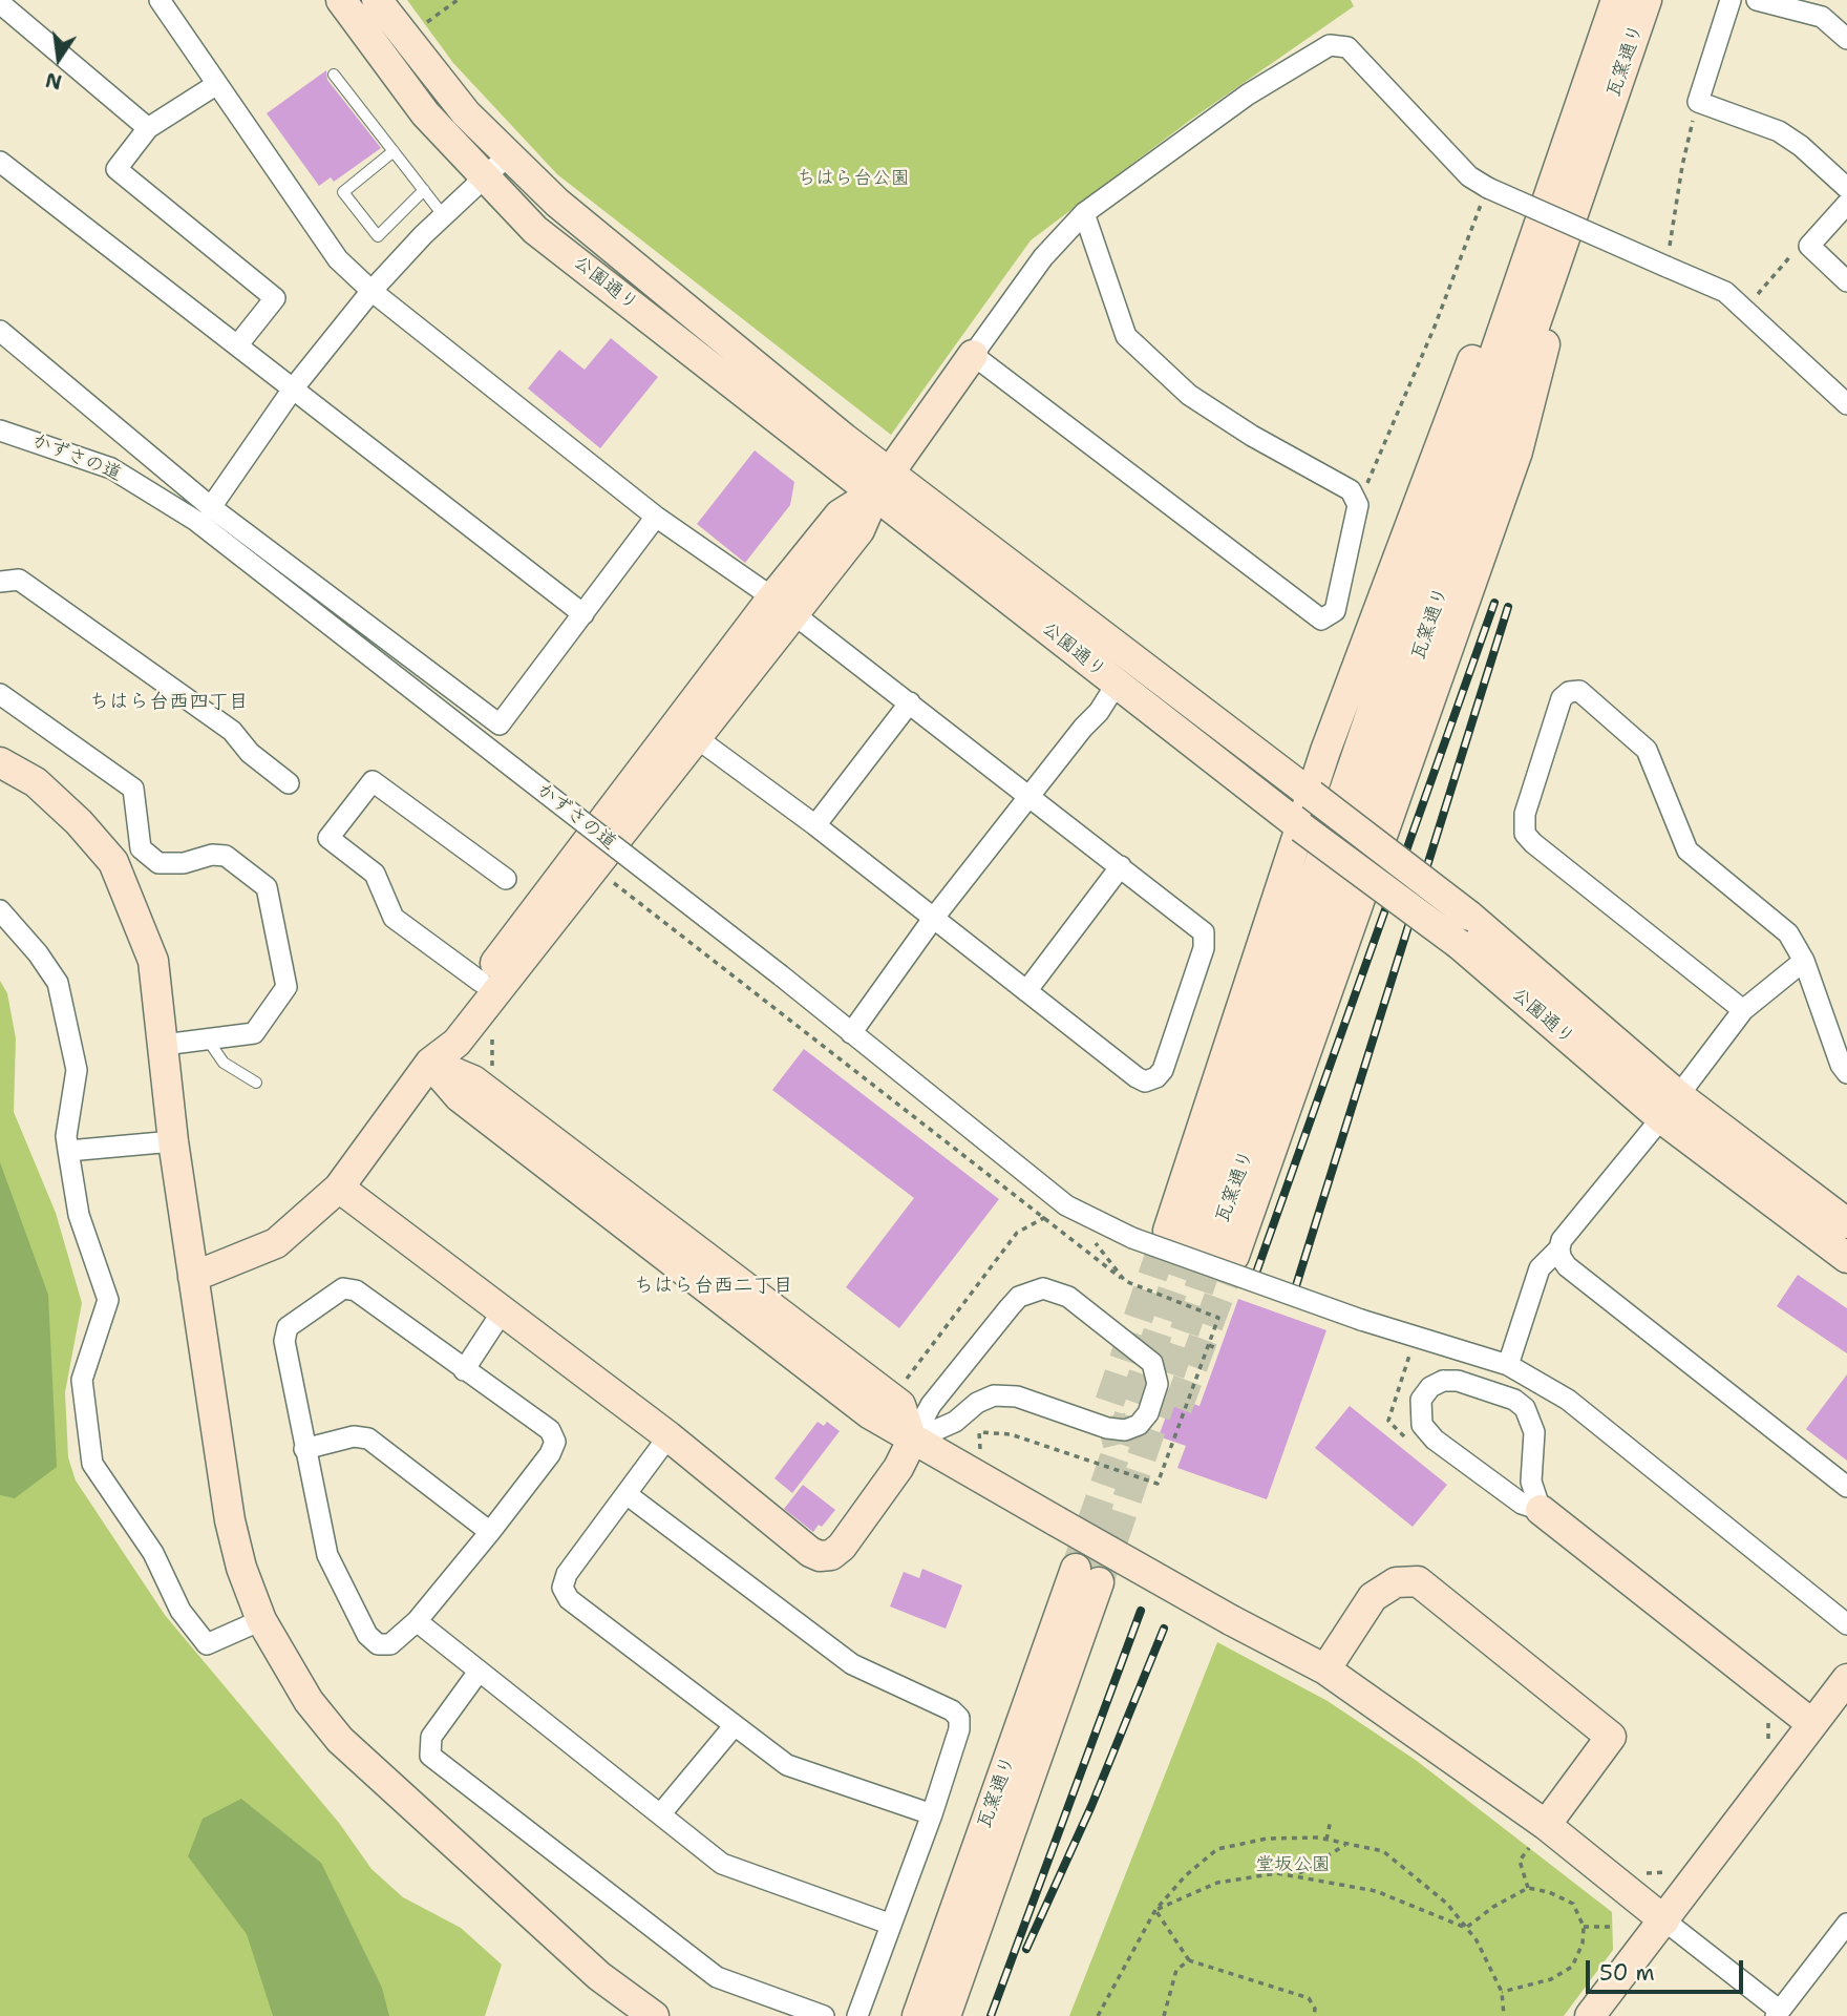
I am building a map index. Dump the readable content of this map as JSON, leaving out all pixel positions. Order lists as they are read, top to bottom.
{
  "streets": {
    "street": ["瓦窯通り", "公園通り", "かずさの道"]
  },
  "districts": ["ちはら台西四丁目", "ちはら台西二丁目"],
  "parks": ["ちはら台公園", "堂坂公園"],
  "scale_bar": "50 m",
  "north": "bottom"
}
